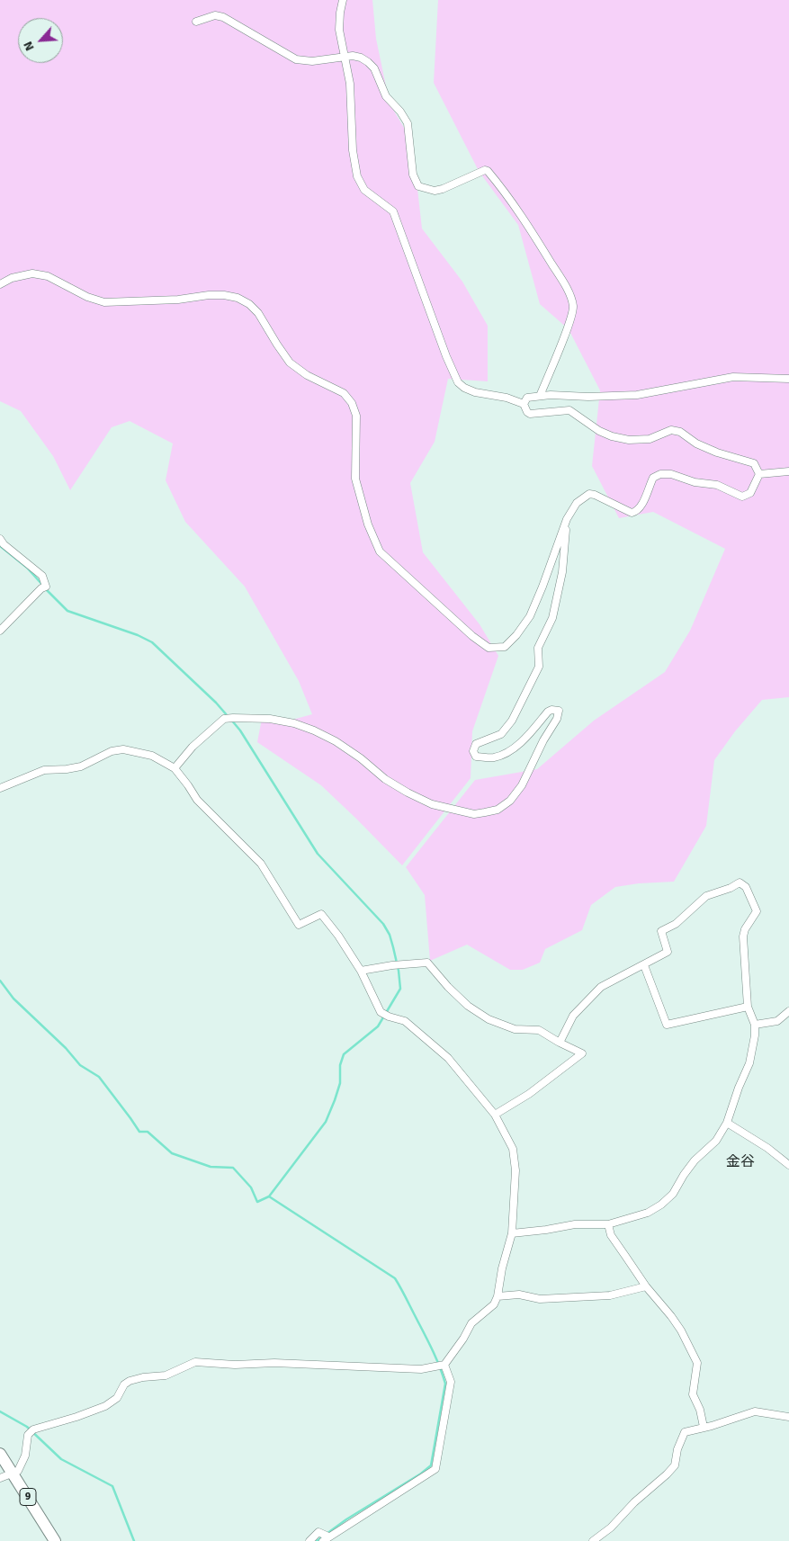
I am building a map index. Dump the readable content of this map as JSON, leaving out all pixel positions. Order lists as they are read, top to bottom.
{
  "streets": {
    "main road": ["9"]
  },
  "districts": ["金谷"],
  "north": "bottom left"
}
